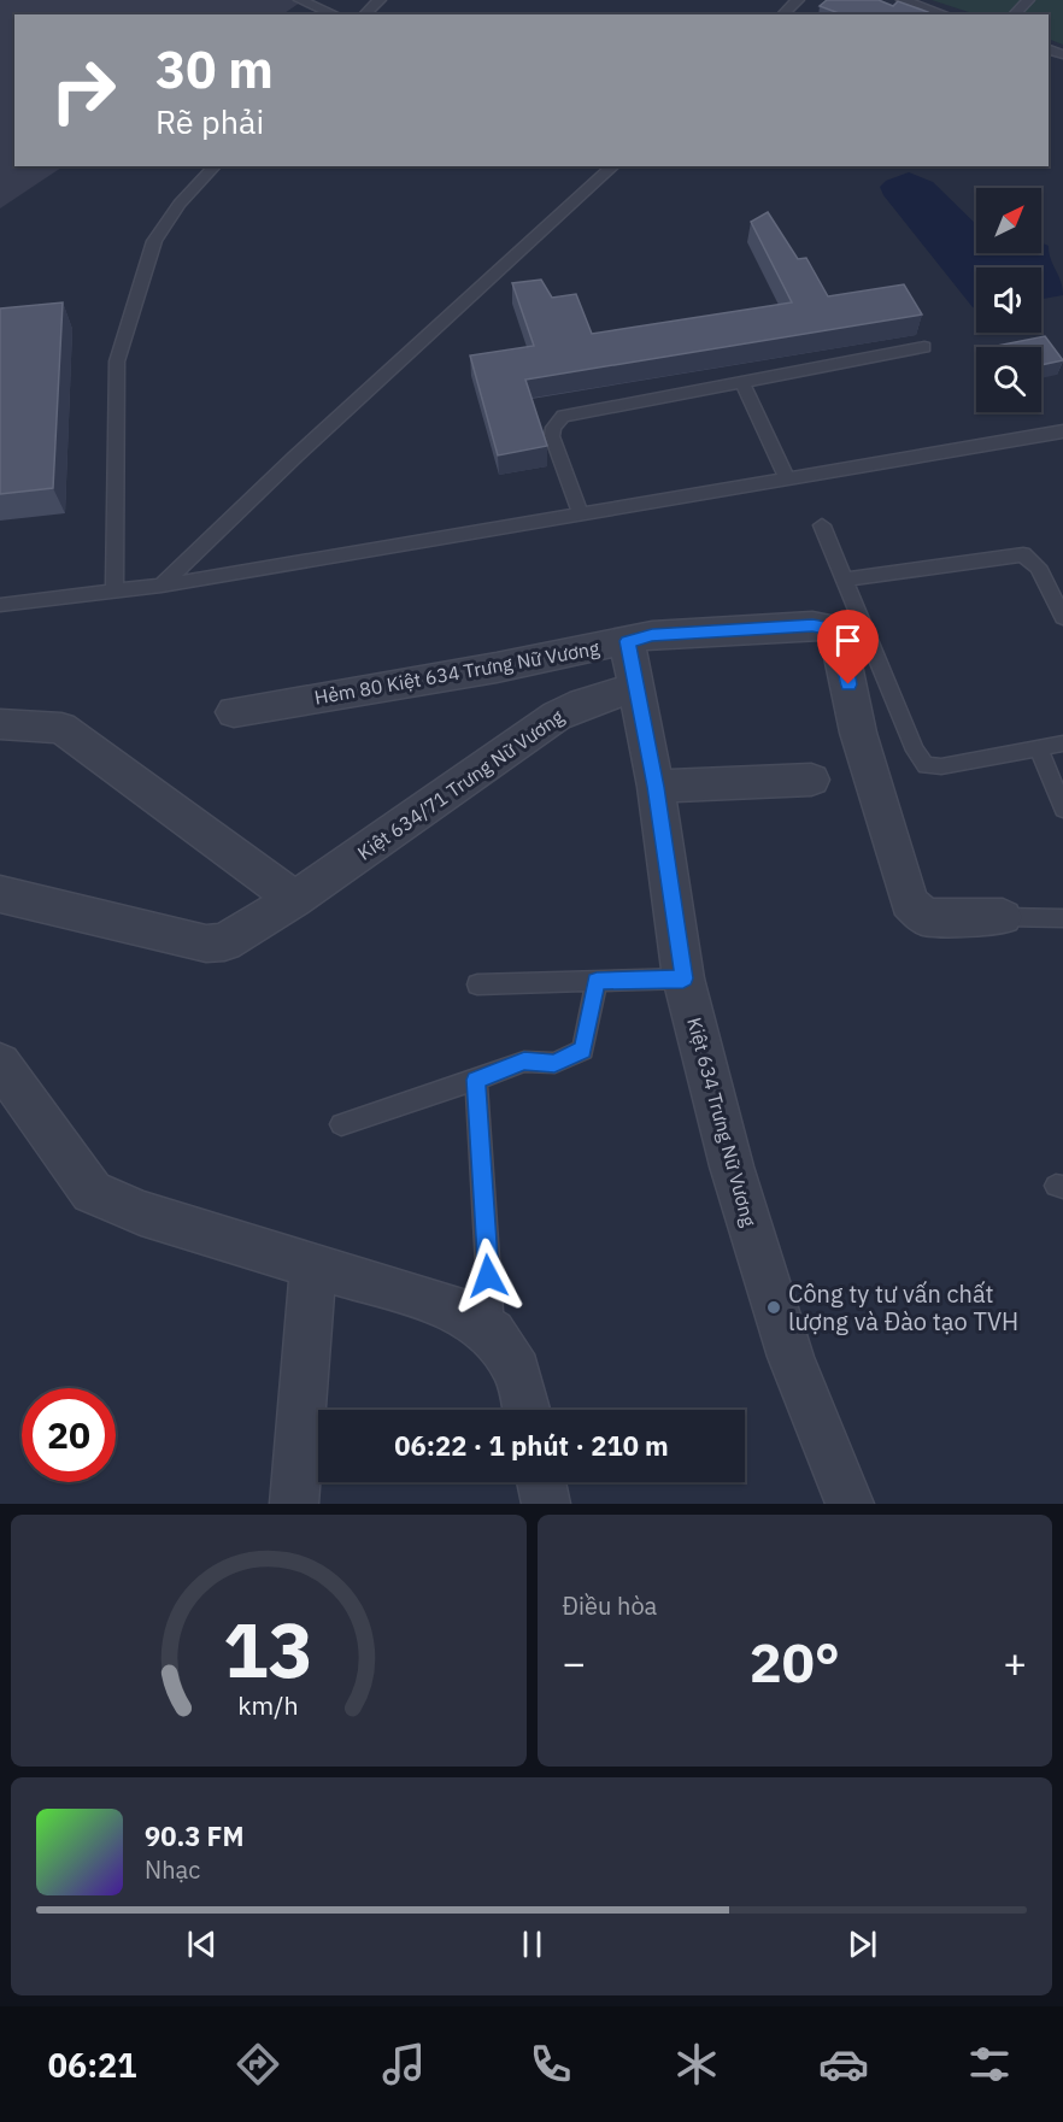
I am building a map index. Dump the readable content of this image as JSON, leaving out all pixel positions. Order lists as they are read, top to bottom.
{
  "streets": {
    "street": ["Hẻm 80 Kiệt 634 Trưng Nữ Vương", "Kiệt 634/71 Trưng Nữ Vương", "Kiệt 634 Trưng Nữ Vương"]
  },
  "crossings": [
    ["Hẻm 80 Kiệt 634 Trưng Nữ Vương", "Kiệt 634 Trưng Nữ Vương"],
    ["Kiệt 634/71 Trưng Nữ Vương", "Kiệt 634 Trưng Nữ Vương"]
  ],
  "places": ["Công ty tư vấn chất lượng và Đào tạo TVH"],
  "north": "top right",
  "page": {
    "turn": ["30 m", "Rẽ phải"],
    "limit": "20",
    "trip": "06:22 · 1 phút · 210 m",
    "tile": "Điều hòa",
    "heat": ["−", "20°", "+"],
    "song": ["90.3 FM", "Nhạc"],
    "tabs": "06:21",
    "gauge": ["13", "km/h"]
  }
}
